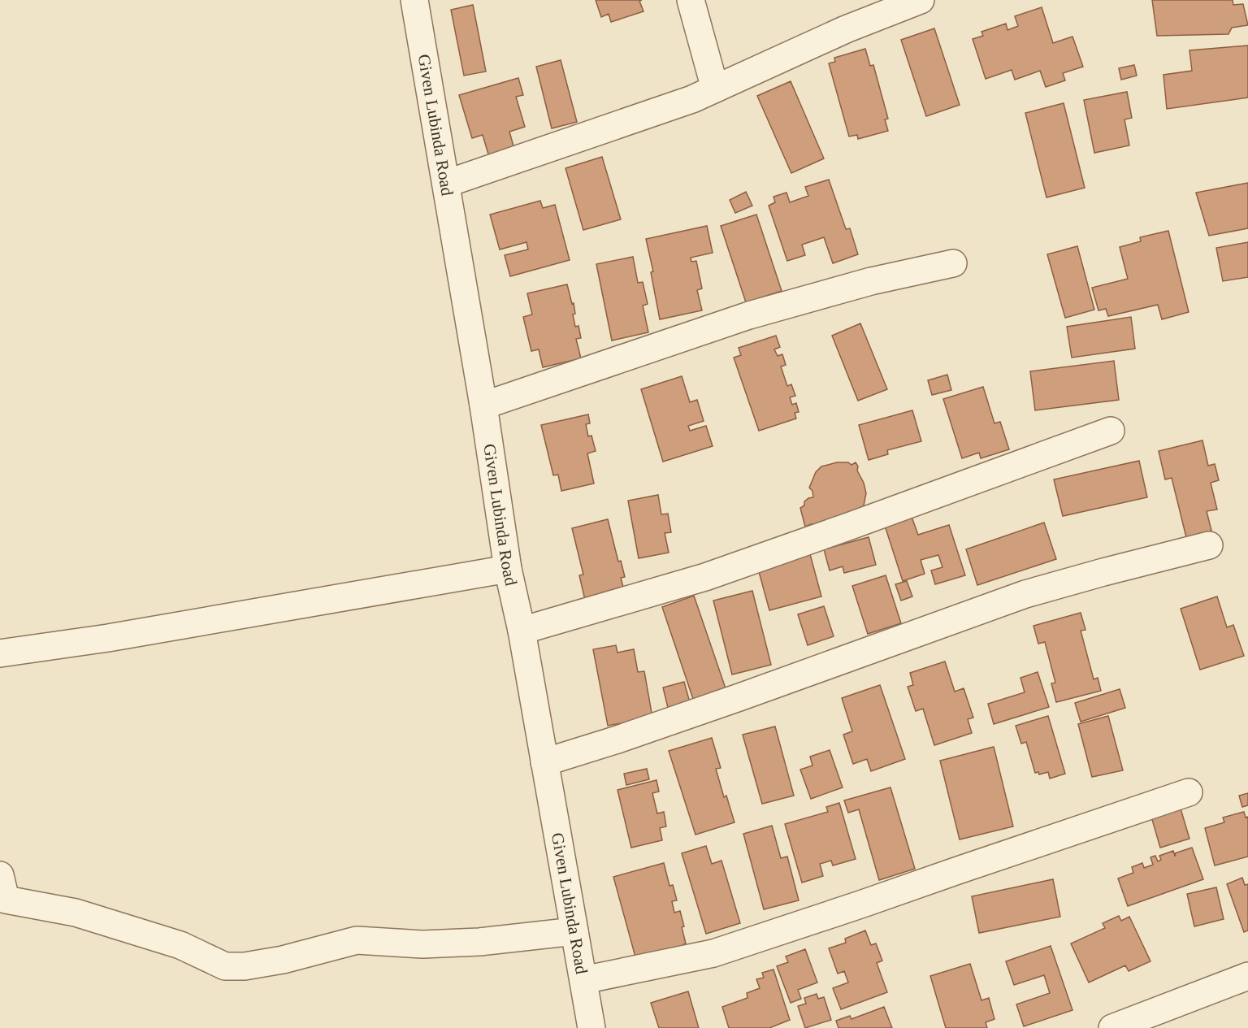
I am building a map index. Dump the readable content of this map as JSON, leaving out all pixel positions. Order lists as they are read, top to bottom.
{
  "streets": {
    "street": ["Given Lubinda Road"]
  }
}
